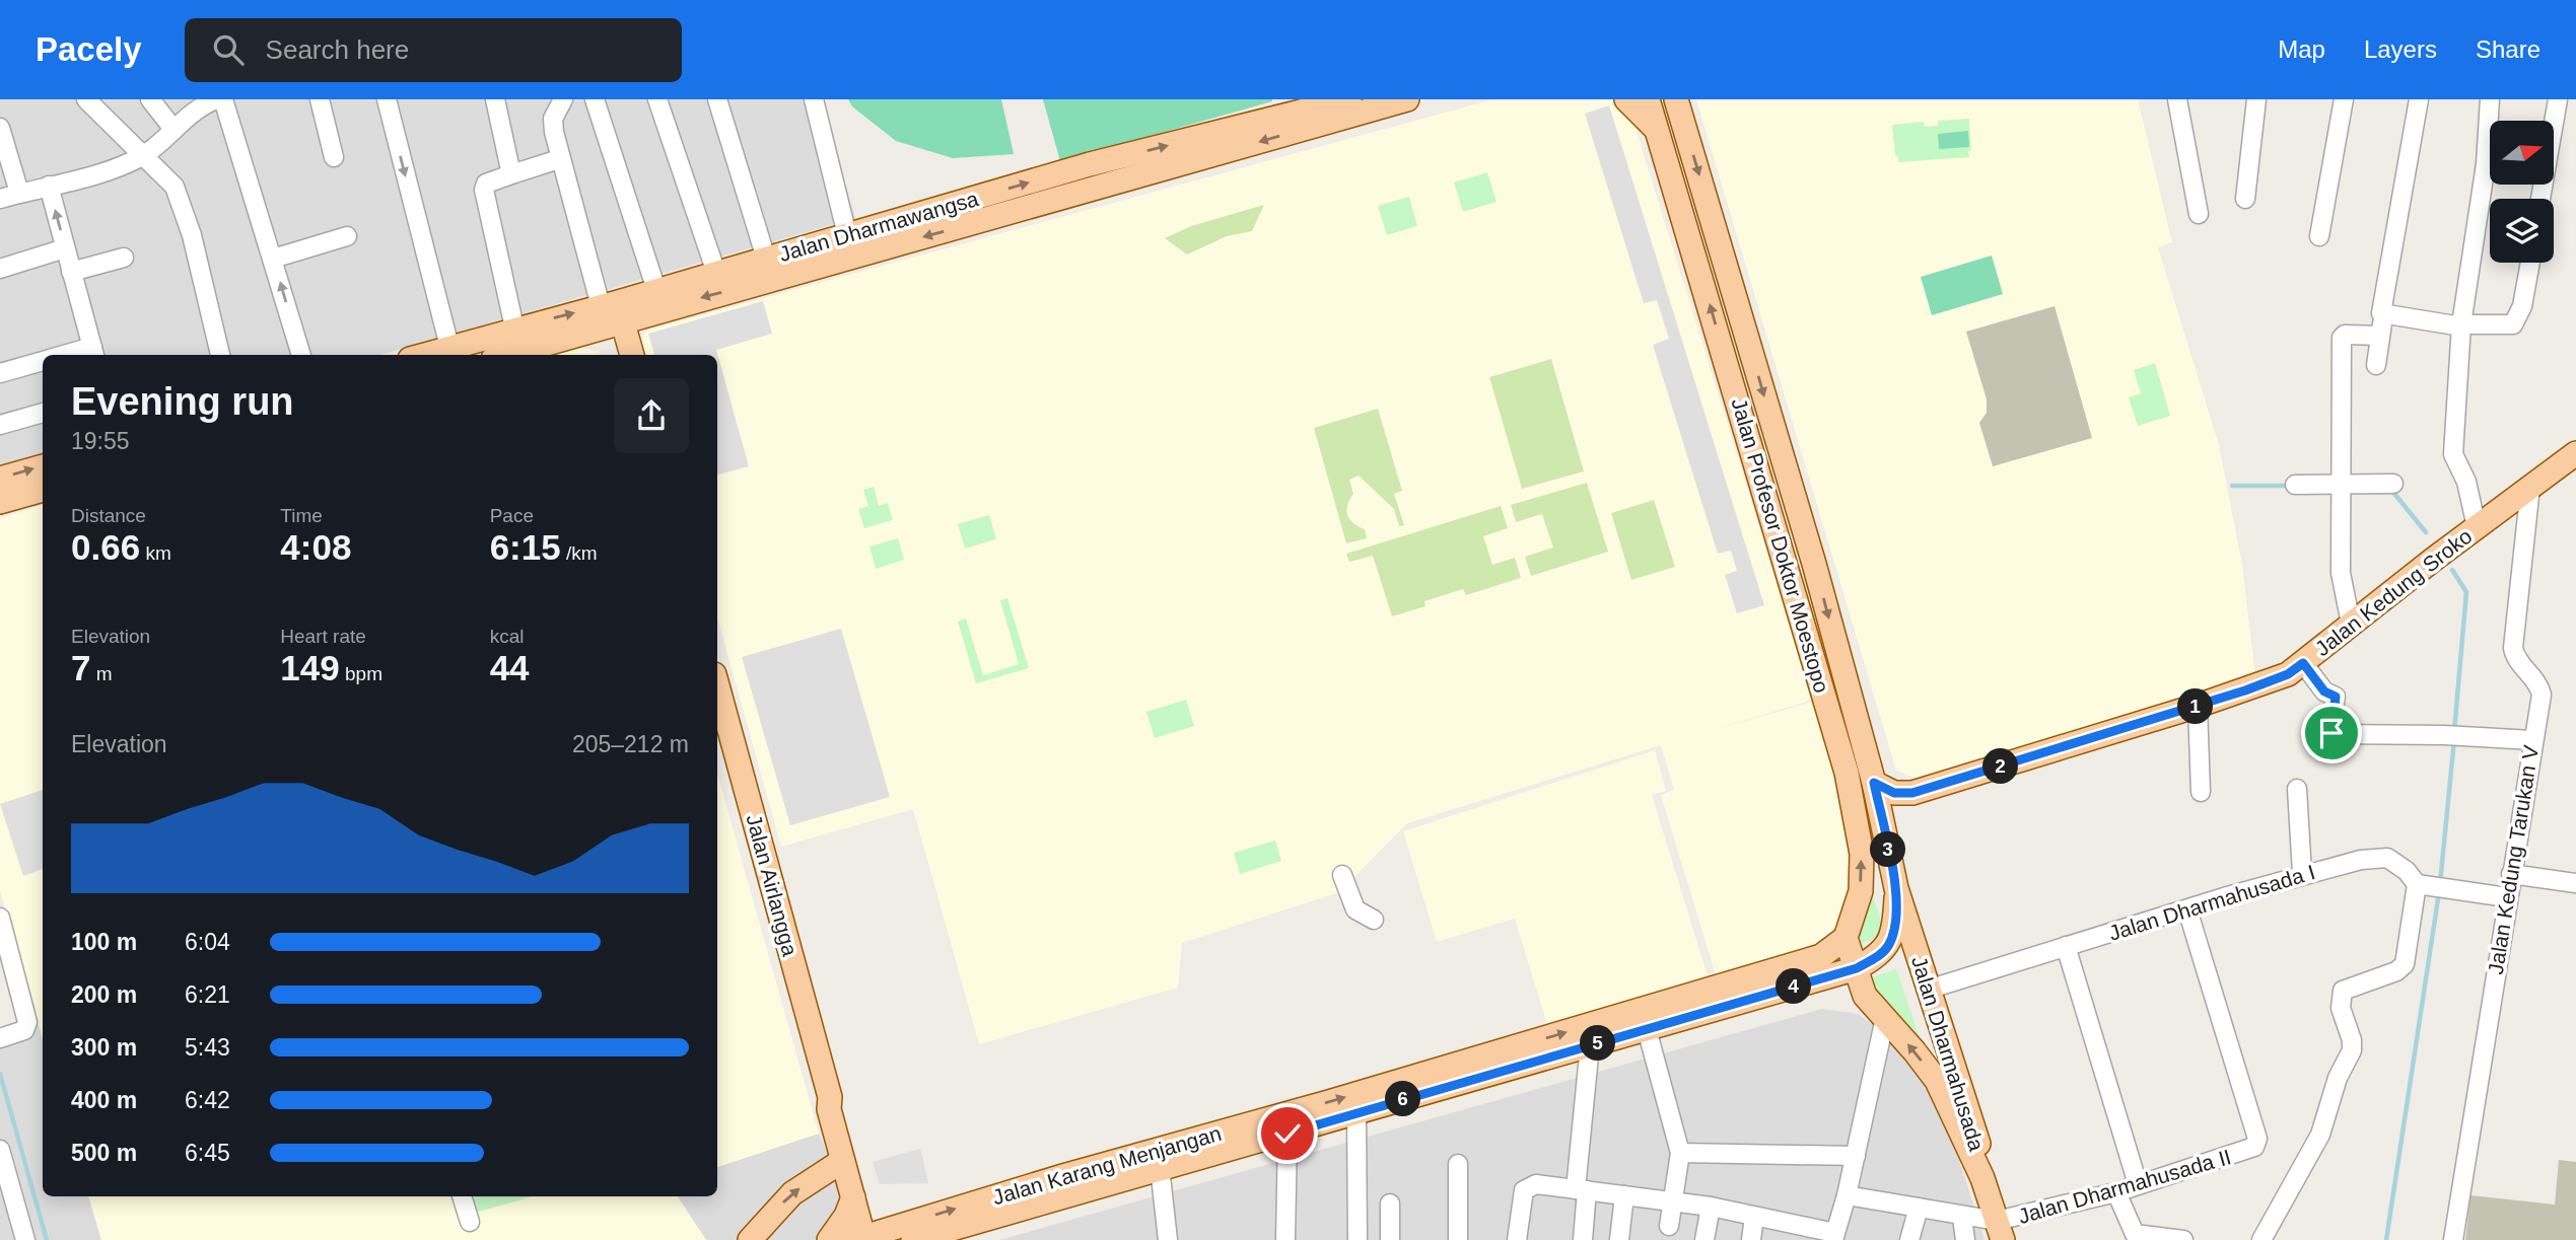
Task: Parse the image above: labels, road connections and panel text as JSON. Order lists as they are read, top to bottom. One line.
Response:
{"streets":{"main road":["Jalan Dharmawangsa","Jalan Profesor Doktor Moestopo","Jalan Kedung Sroko","Jalan Airlangga","Jalan Dharmahusada","Jalan Karang Menjangan"],"street":["Jalan Kedung Tarukan V","Jalan Dharmahusada I","Jalan Dharmahusada II"]},"crossings":[["Jalan Profesor Doktor Moestopo","Jalan Kedung Sroko"],["Jalan Profesor Doktor Moestopo","Jalan Dharmahusada"],["Jalan Profesor Doktor Moestopo","Jalan Karang Menjangan"],["Jalan Kedung Sroko","Jalan Kedung Tarukan V"],["Jalan Airlangga","Jalan Karang Menjangan"],["Jalan Dharmahusada I","Jalan Dharmahusada"],["Jalan Dharmahusada I","Jalan Dharmahusada II"],["Jalan Dharmahusada","Jalan Karang Menjangan"],["Jalan Dharmahusada","Jalan Dharmahusada II"]],"north":"right","page":{"header":"Pacely","search":"Search here","nav":["Map","Layers","Share"],"heading":["Evening run","19:55"],"stats":[["Distance","0.66 km"],["Time","4:08"],["Pace","6:15 /km"],["Elevation","7 m"],["Heart rate","149 bpm"],["kcal","44"]],"pins":["1","2","3","4","5","6"],"chart":["Elevation","205–212 m"],"list":[{"name":"100 m","note":"6:04"},{"name":"200 m","note":"6:21"},{"name":"300 m","note":"5:43"},{"name":"400 m","note":"6:42"},{"name":"500 m","note":"6:45"}]}}
